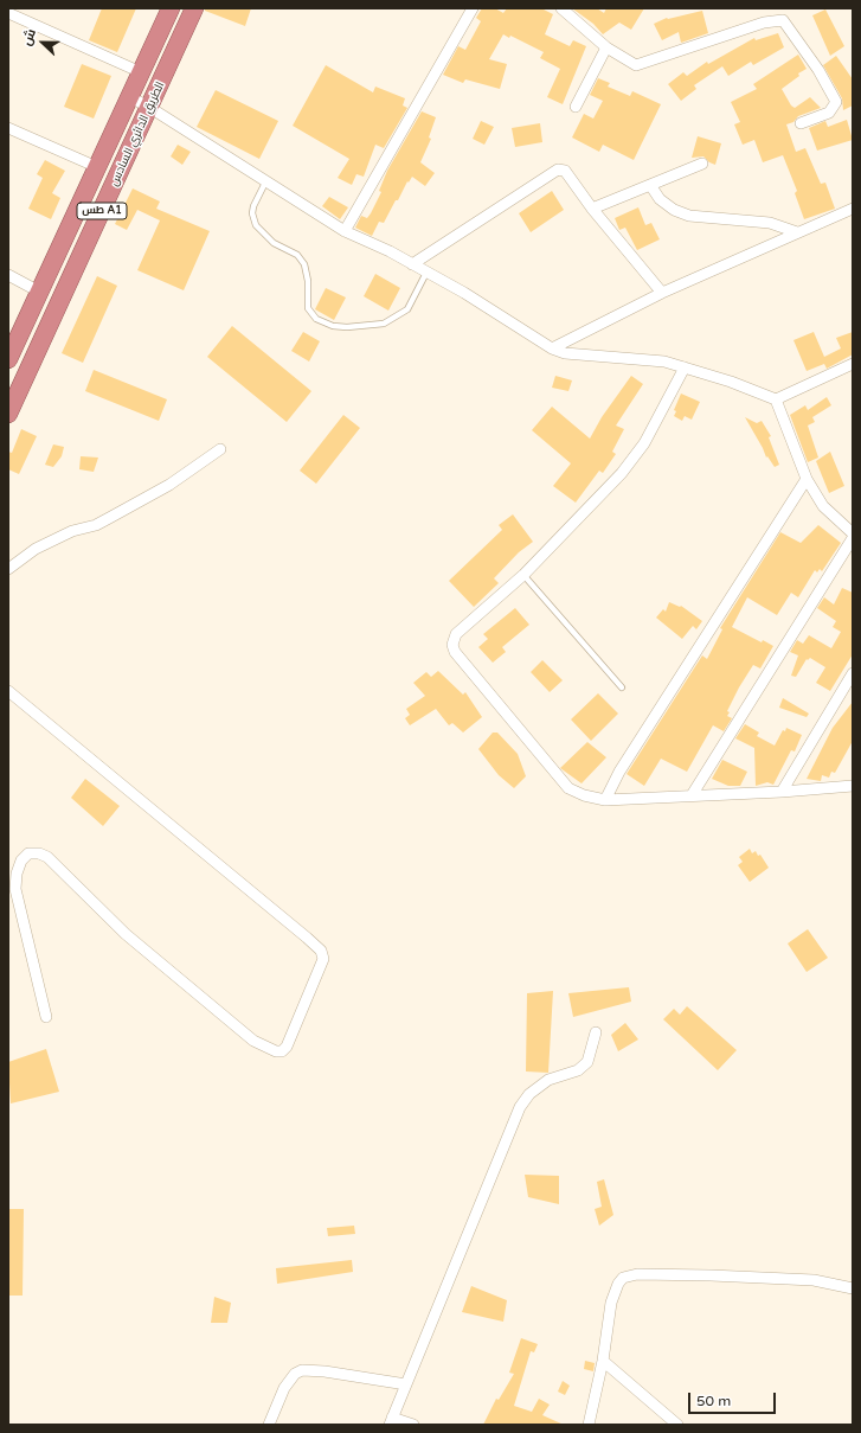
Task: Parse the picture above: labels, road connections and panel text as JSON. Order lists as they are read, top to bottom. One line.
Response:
{"streets":{"highway":["الطريق الدائري السادس","طس A1"]},"scale_bar":"50 m","north":"left"}
